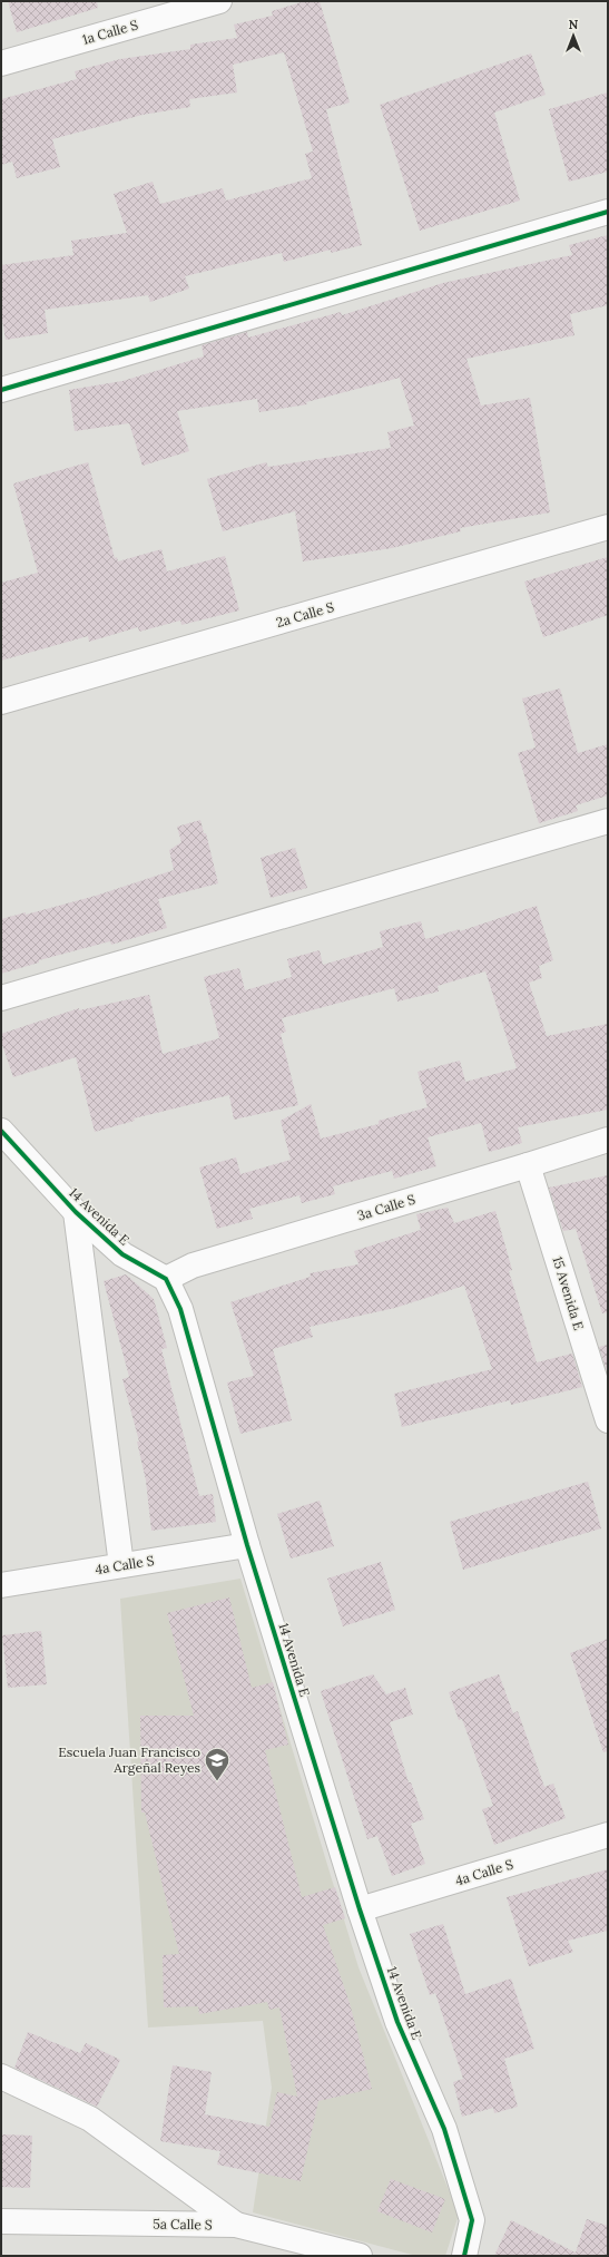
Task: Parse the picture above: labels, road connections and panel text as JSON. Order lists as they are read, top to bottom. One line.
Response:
{"streets":{"street":["1a Calle S","2a Calle S","3a Calle S","14 Avenida E","15 Avenida E","4a Calle S","5a Calle S"]},"crossings":[["3a Calle S","14 Avenida E"],["3a Calle S","15 Avenida E"],["14 Avenida E","4a Calle S"]],"places":{"school or university":["Escuela Juan Francisco Argeñal Reyes"]},"north":"top"}
